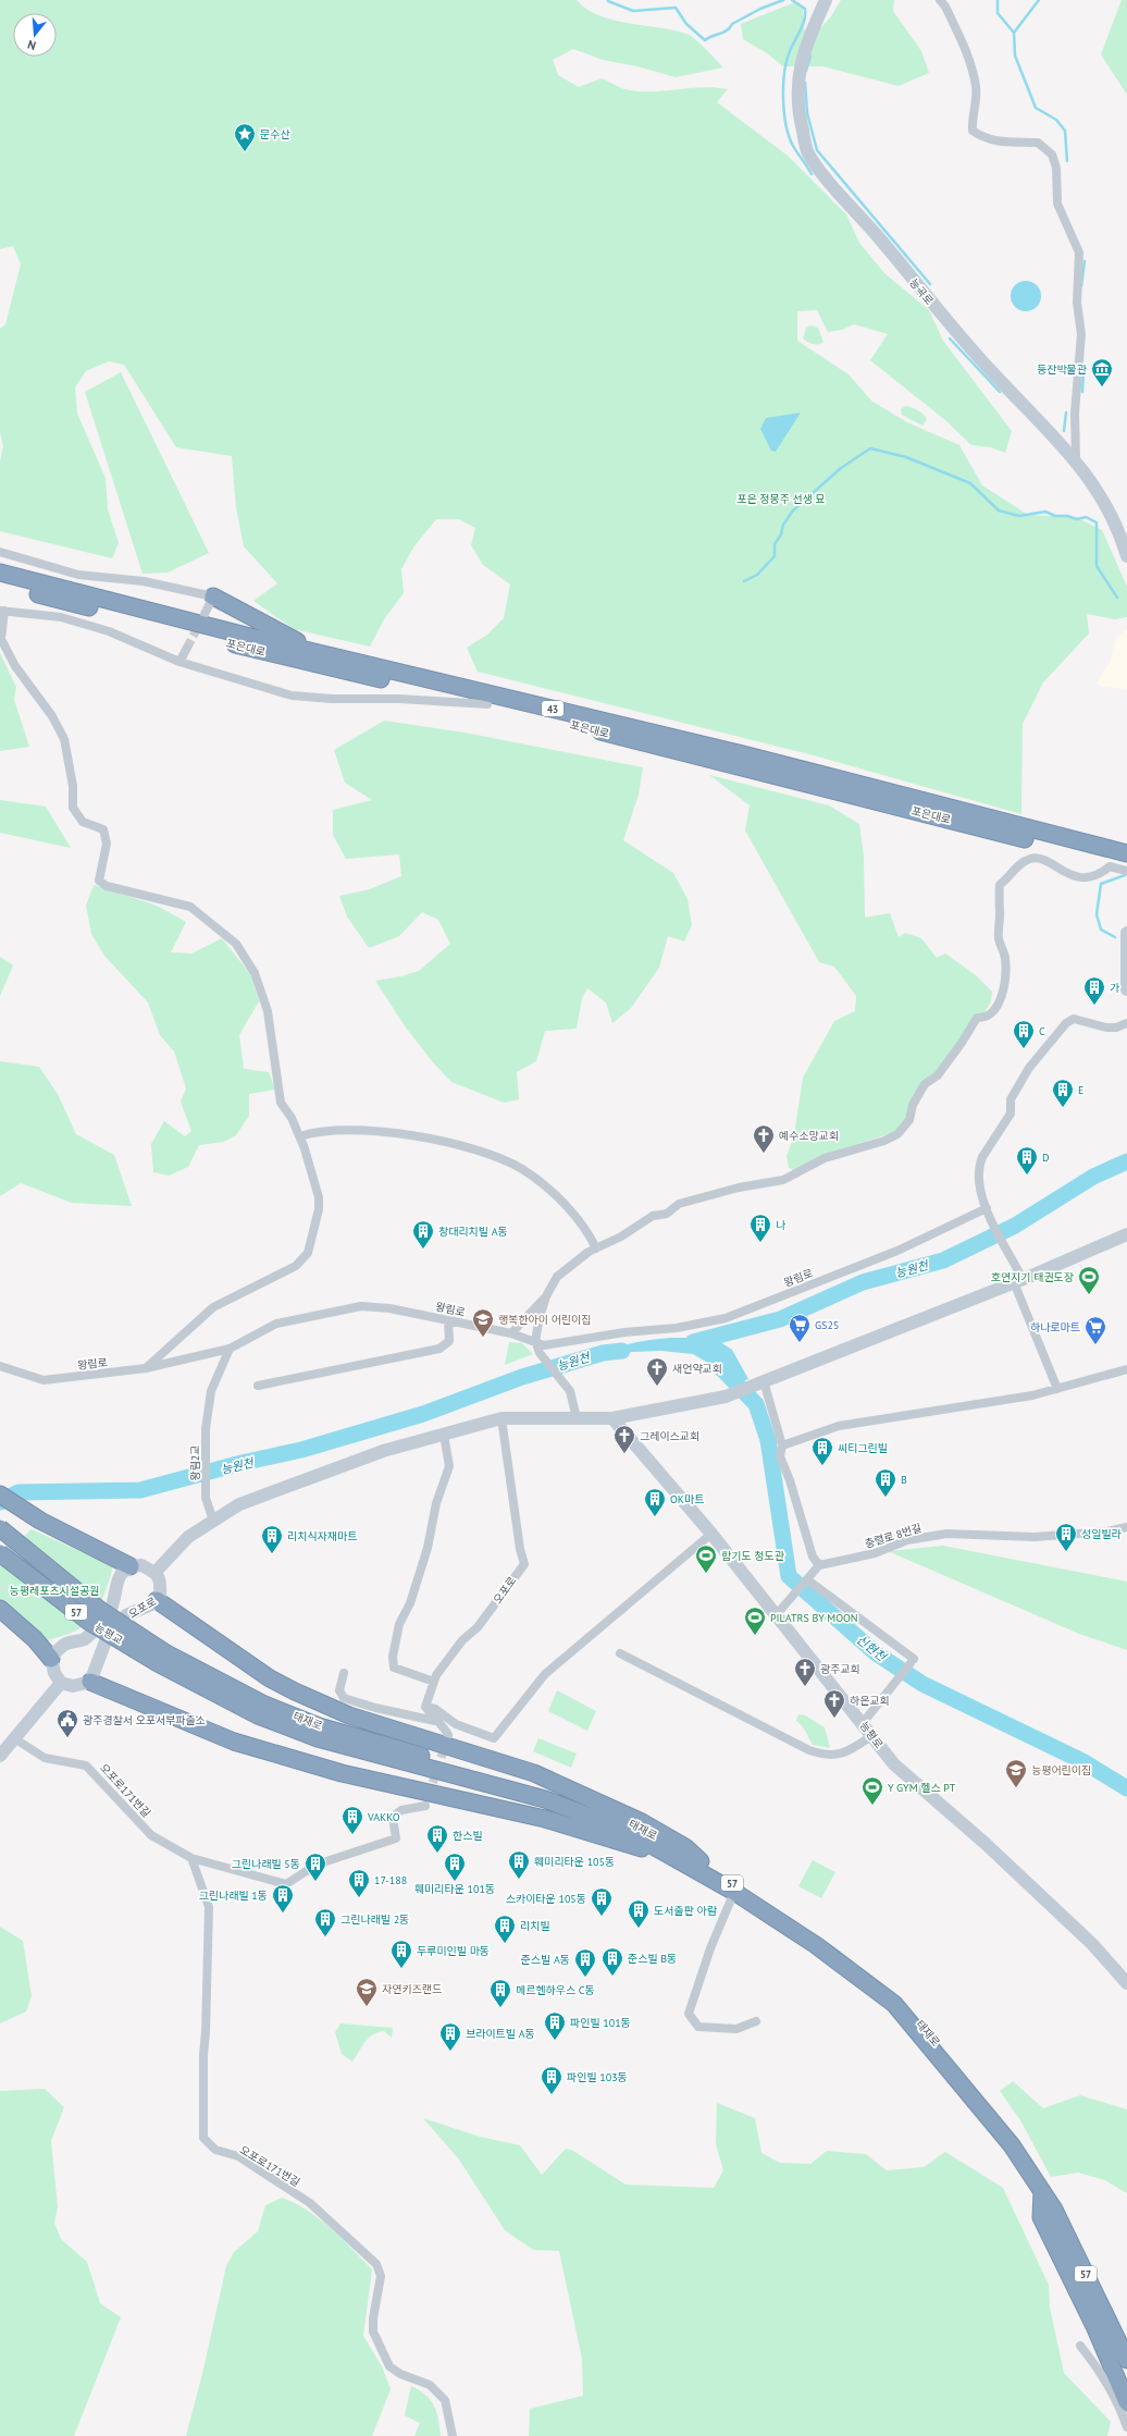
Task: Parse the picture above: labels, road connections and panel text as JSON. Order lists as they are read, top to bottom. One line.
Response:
{"streets":{"highway":["포은대로","43","57","능평교","태재로"],"main road":["능곡로","오포로","능평로"],"street":["왕림로","왕림2교","충렬로 8번길","오포로171번길"]},"crossings":[["포은대로","43"],["왕림로","왕림2교"],["능평교","태재로"]],"water":["능원천","신현천"],"parks":["포은 정몽주 선생 묘","능평레포츠시설공원"],"places":{"place":["문수산"],"museum":["등잔박물관"],"building":["가","C","E","D","나","창대리치빌 A동","씨티그린빌","B","OK마트","성일빌라","리치식자재마트","VAKKO","한스빌","훼미리타운 105동","그린나래빌 5동","훼미리타운 101동","17-188","그린나래빌 1동","스카이타운 105동","도서출판 아람","그린나래빌 2동","리치빌","두루미인빌 마동","준스빌 B동","준스빌 A동","메르헨하우스 C동","파인빌 101동","브라이트빌 A동","파인빌 103동"],"church":["예수소망교회","새언약교회","그레이스교회","광주교회","하은교회"],"sports":["호연지기 태권도장","합기도 청도관","PILATRS BY MOON","Y GYM 헬스 PT"],"school or university":["행복한아이 어린이집","능평어린이집","자연키즈랜드"],"supermarket":["GS25","하나로마트"],"public building":["광주경찰서 오포서부파출소"]},"north":"bottom"}
